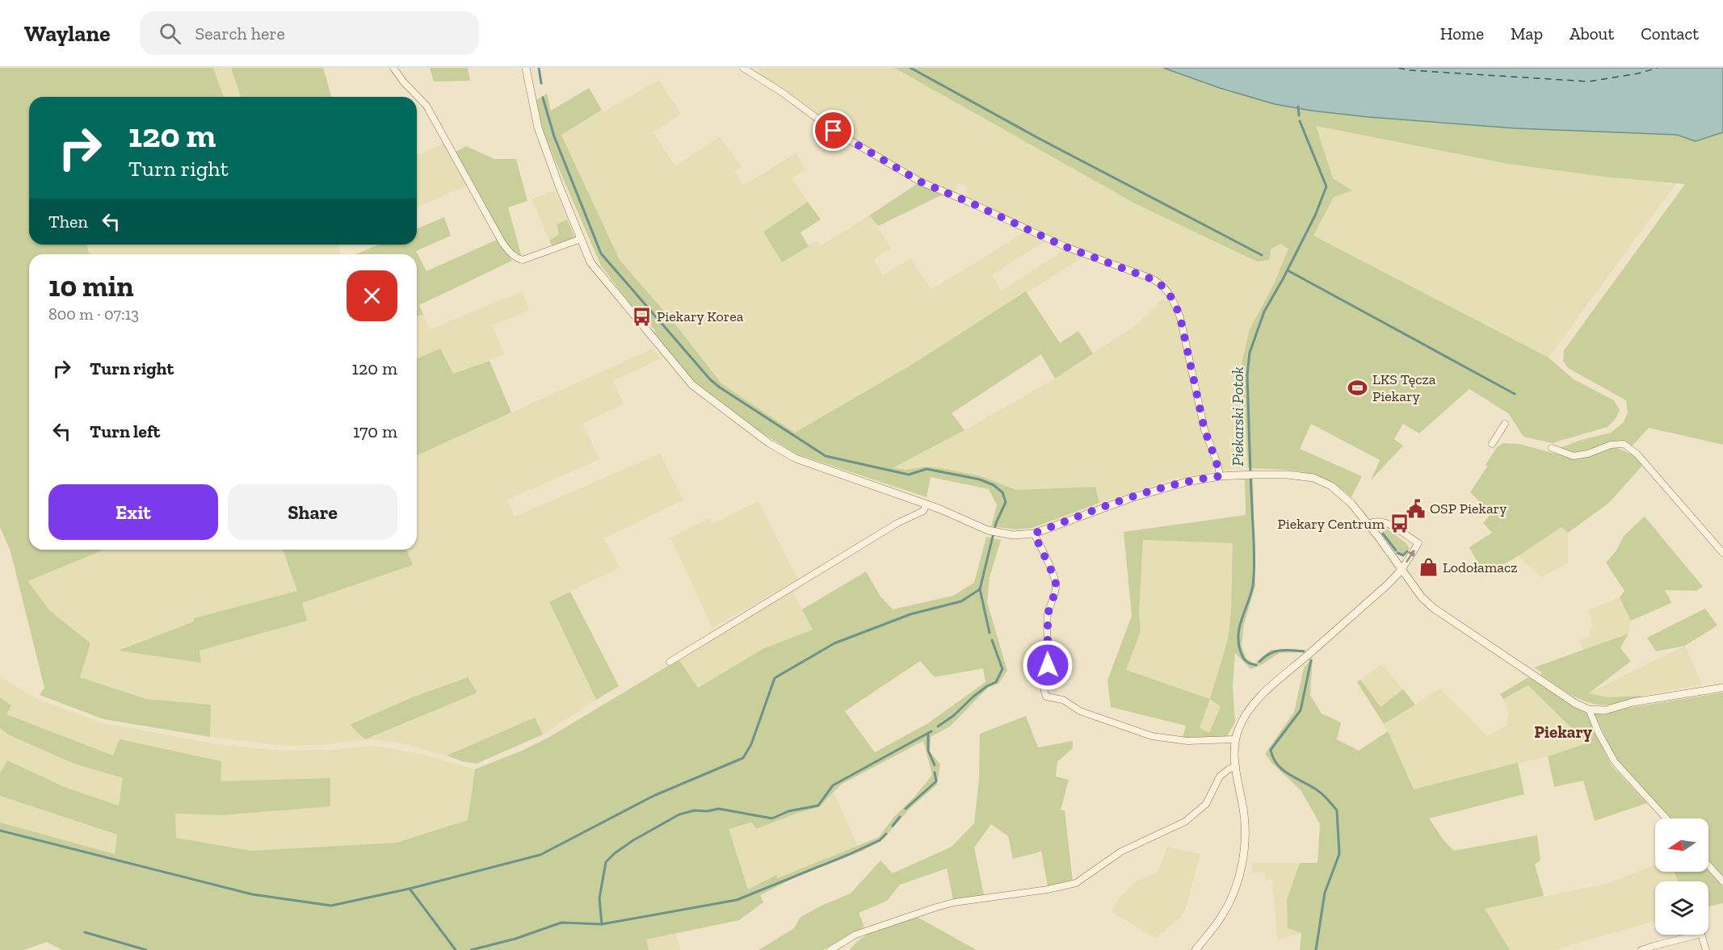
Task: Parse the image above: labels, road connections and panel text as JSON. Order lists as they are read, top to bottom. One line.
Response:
{"districts":["Piekary"],"water":["Piekarski Potok"],"places":{"bus stop":["Piekary Korea","Piekary Centrum"],"sports":["LKS Tęcza Piekary"],"public building":["OSP Piekary"],"shop":["Lodołamacz"]},"north":"left","page":{"header":"Waylane","search":"Search here","nav":["Home","Map","About","Contact"],"turn":["120 m","Turn right"],"then":"Then","heading":["10 min","800 m · 07:13"],"list":[{"name":"Turn right","value":"120 m"},{"name":"Turn left","value":"170 m"}],"buttons":["Exit","Share"]}}
